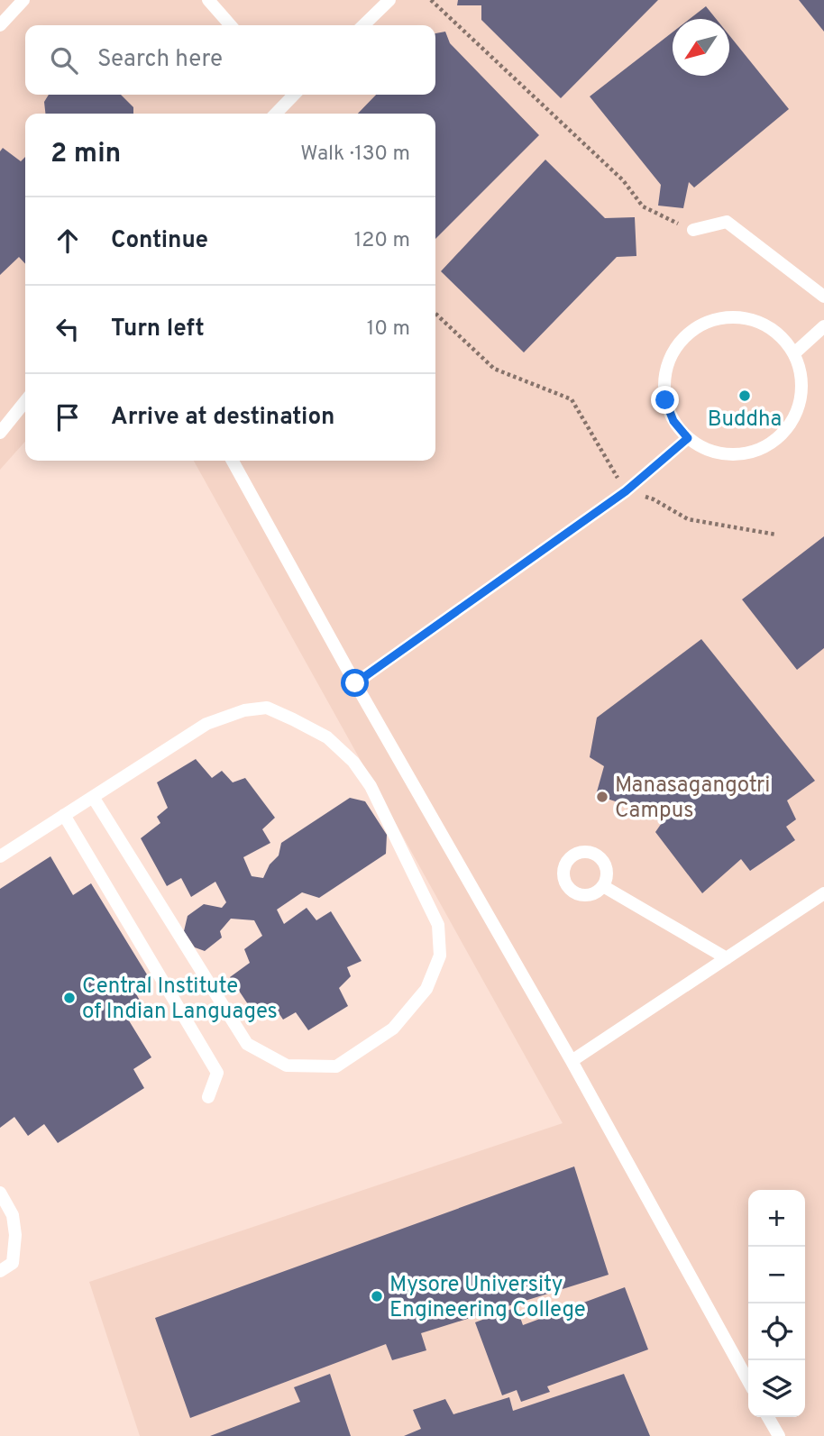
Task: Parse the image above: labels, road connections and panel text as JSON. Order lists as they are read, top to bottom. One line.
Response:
{"places":["Buddha","Manasagangotri Campus","Central Institute of Indian Languages","Mysore University Engineering College"],"north":"bottom left","page":{"search":"Search here","heading":["2 min","Walk · 130 m"],"list":[["Continue","120 m"],["Turn left","10 m"],"Arrive at destination"],"map_buttons":["+","−"]}}
